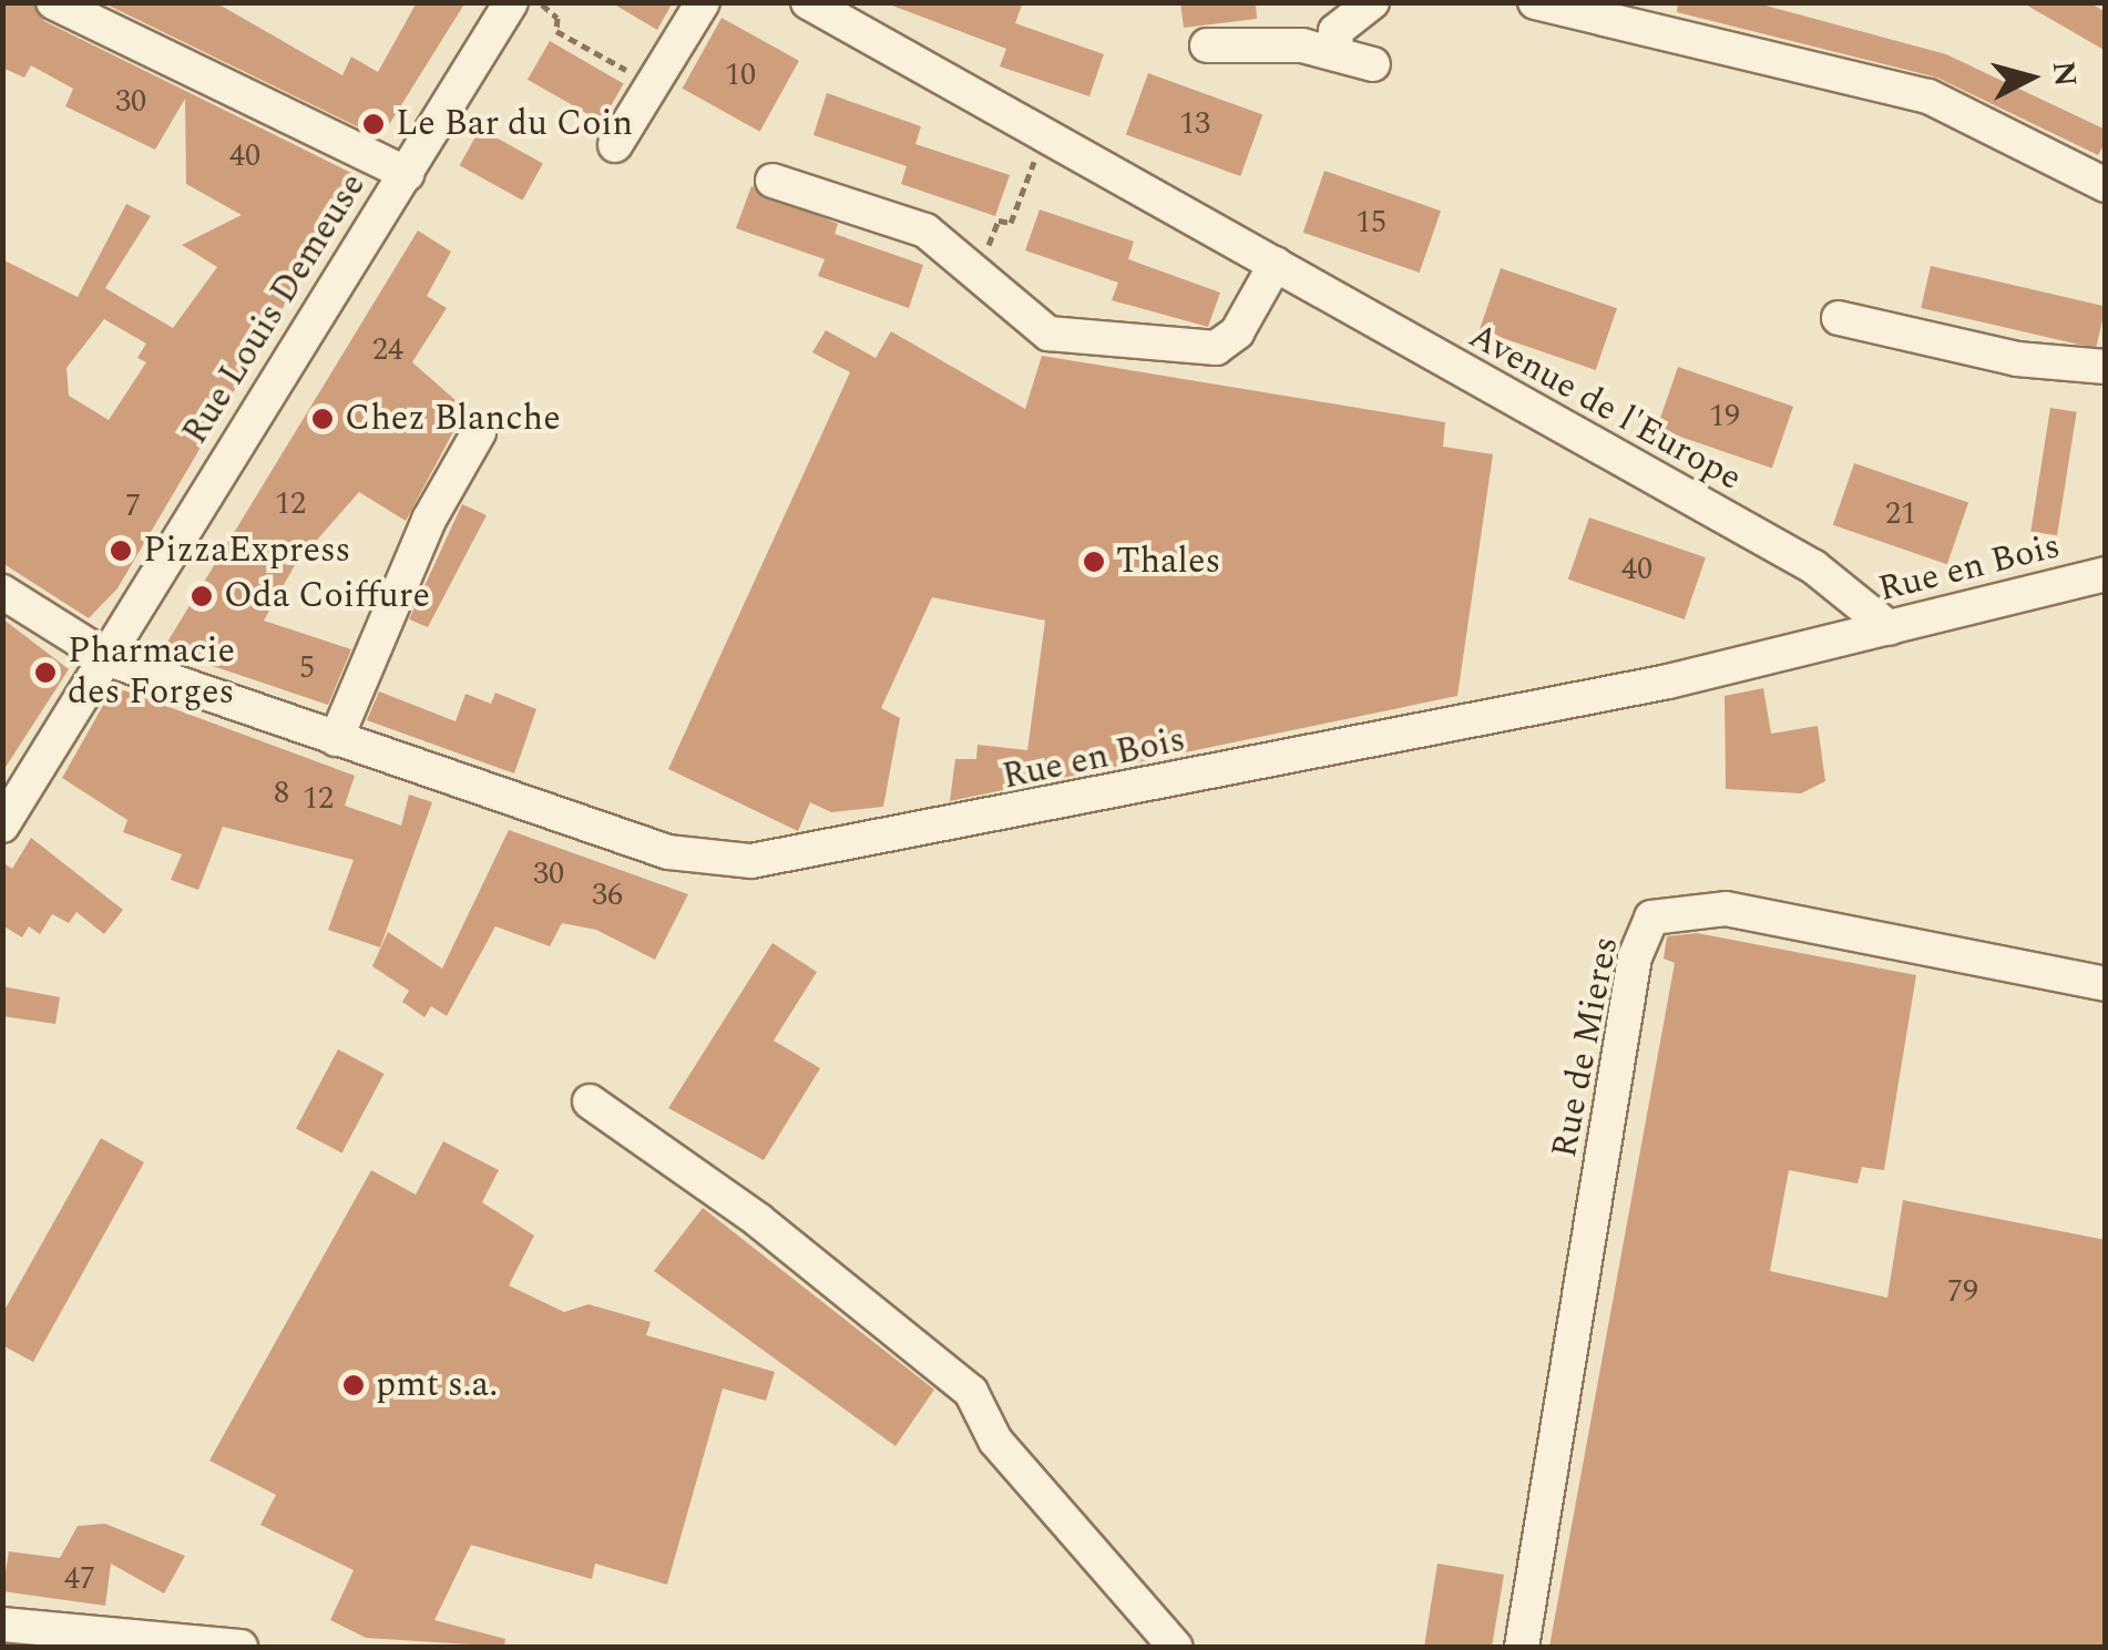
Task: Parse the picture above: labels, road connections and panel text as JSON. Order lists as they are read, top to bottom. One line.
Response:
{"streets":{"street":["Rue Louis Demeuse","Avenue de l'Europe","Rue en Bois","Rue de Mieres"]},"crossings":[["Rue Louis Demeuse","Rue en Bois"],["Avenue de l'Europe","Rue en Bois"]],"places":["Le Bar du Coin","Chez Blanche","PizzaExpress","Thales","Oda Coiffure","Pharmacie des Forges","pmt s.a."],"house_numbers":["10","30","13","40","15","24","19","12","7","21","40","5","8","12","30","36","79","47"],"north":"right"}
